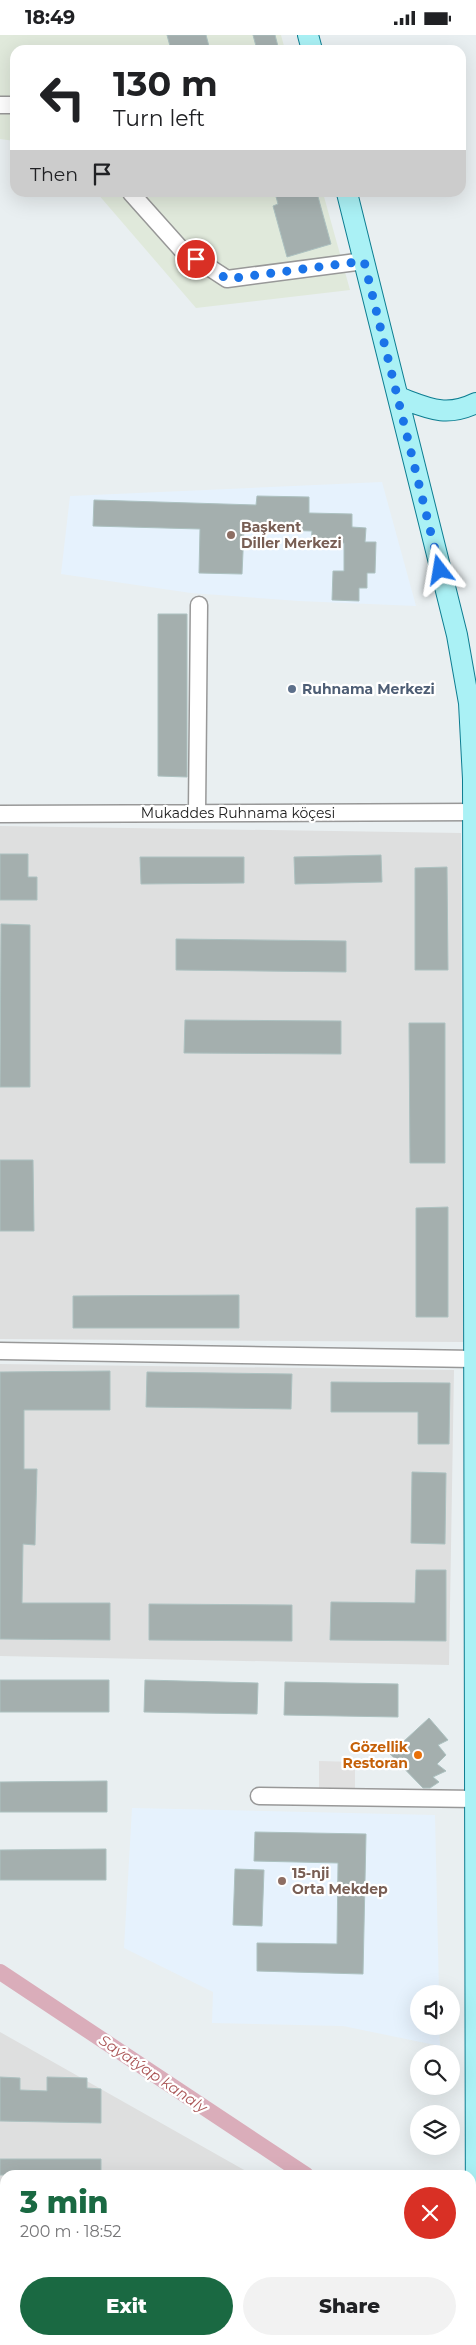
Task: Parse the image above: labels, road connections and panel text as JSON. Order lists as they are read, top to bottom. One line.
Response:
{"streets":{"street":["Mukaddes Ruhnama köçesi"]},"water":["Saýatýap kanaly"],"places":["Başkent Diller Merkezi","Ruhnama Merkezi","Gözellik Restoran","15-nji Orta Mekdep"],"page":{"status":"18:49","turn":["130 m","Turn left"],"then":"Then","heading":["3 min","200 m · 18:52"],"buttons":["Exit","Share"]}}
